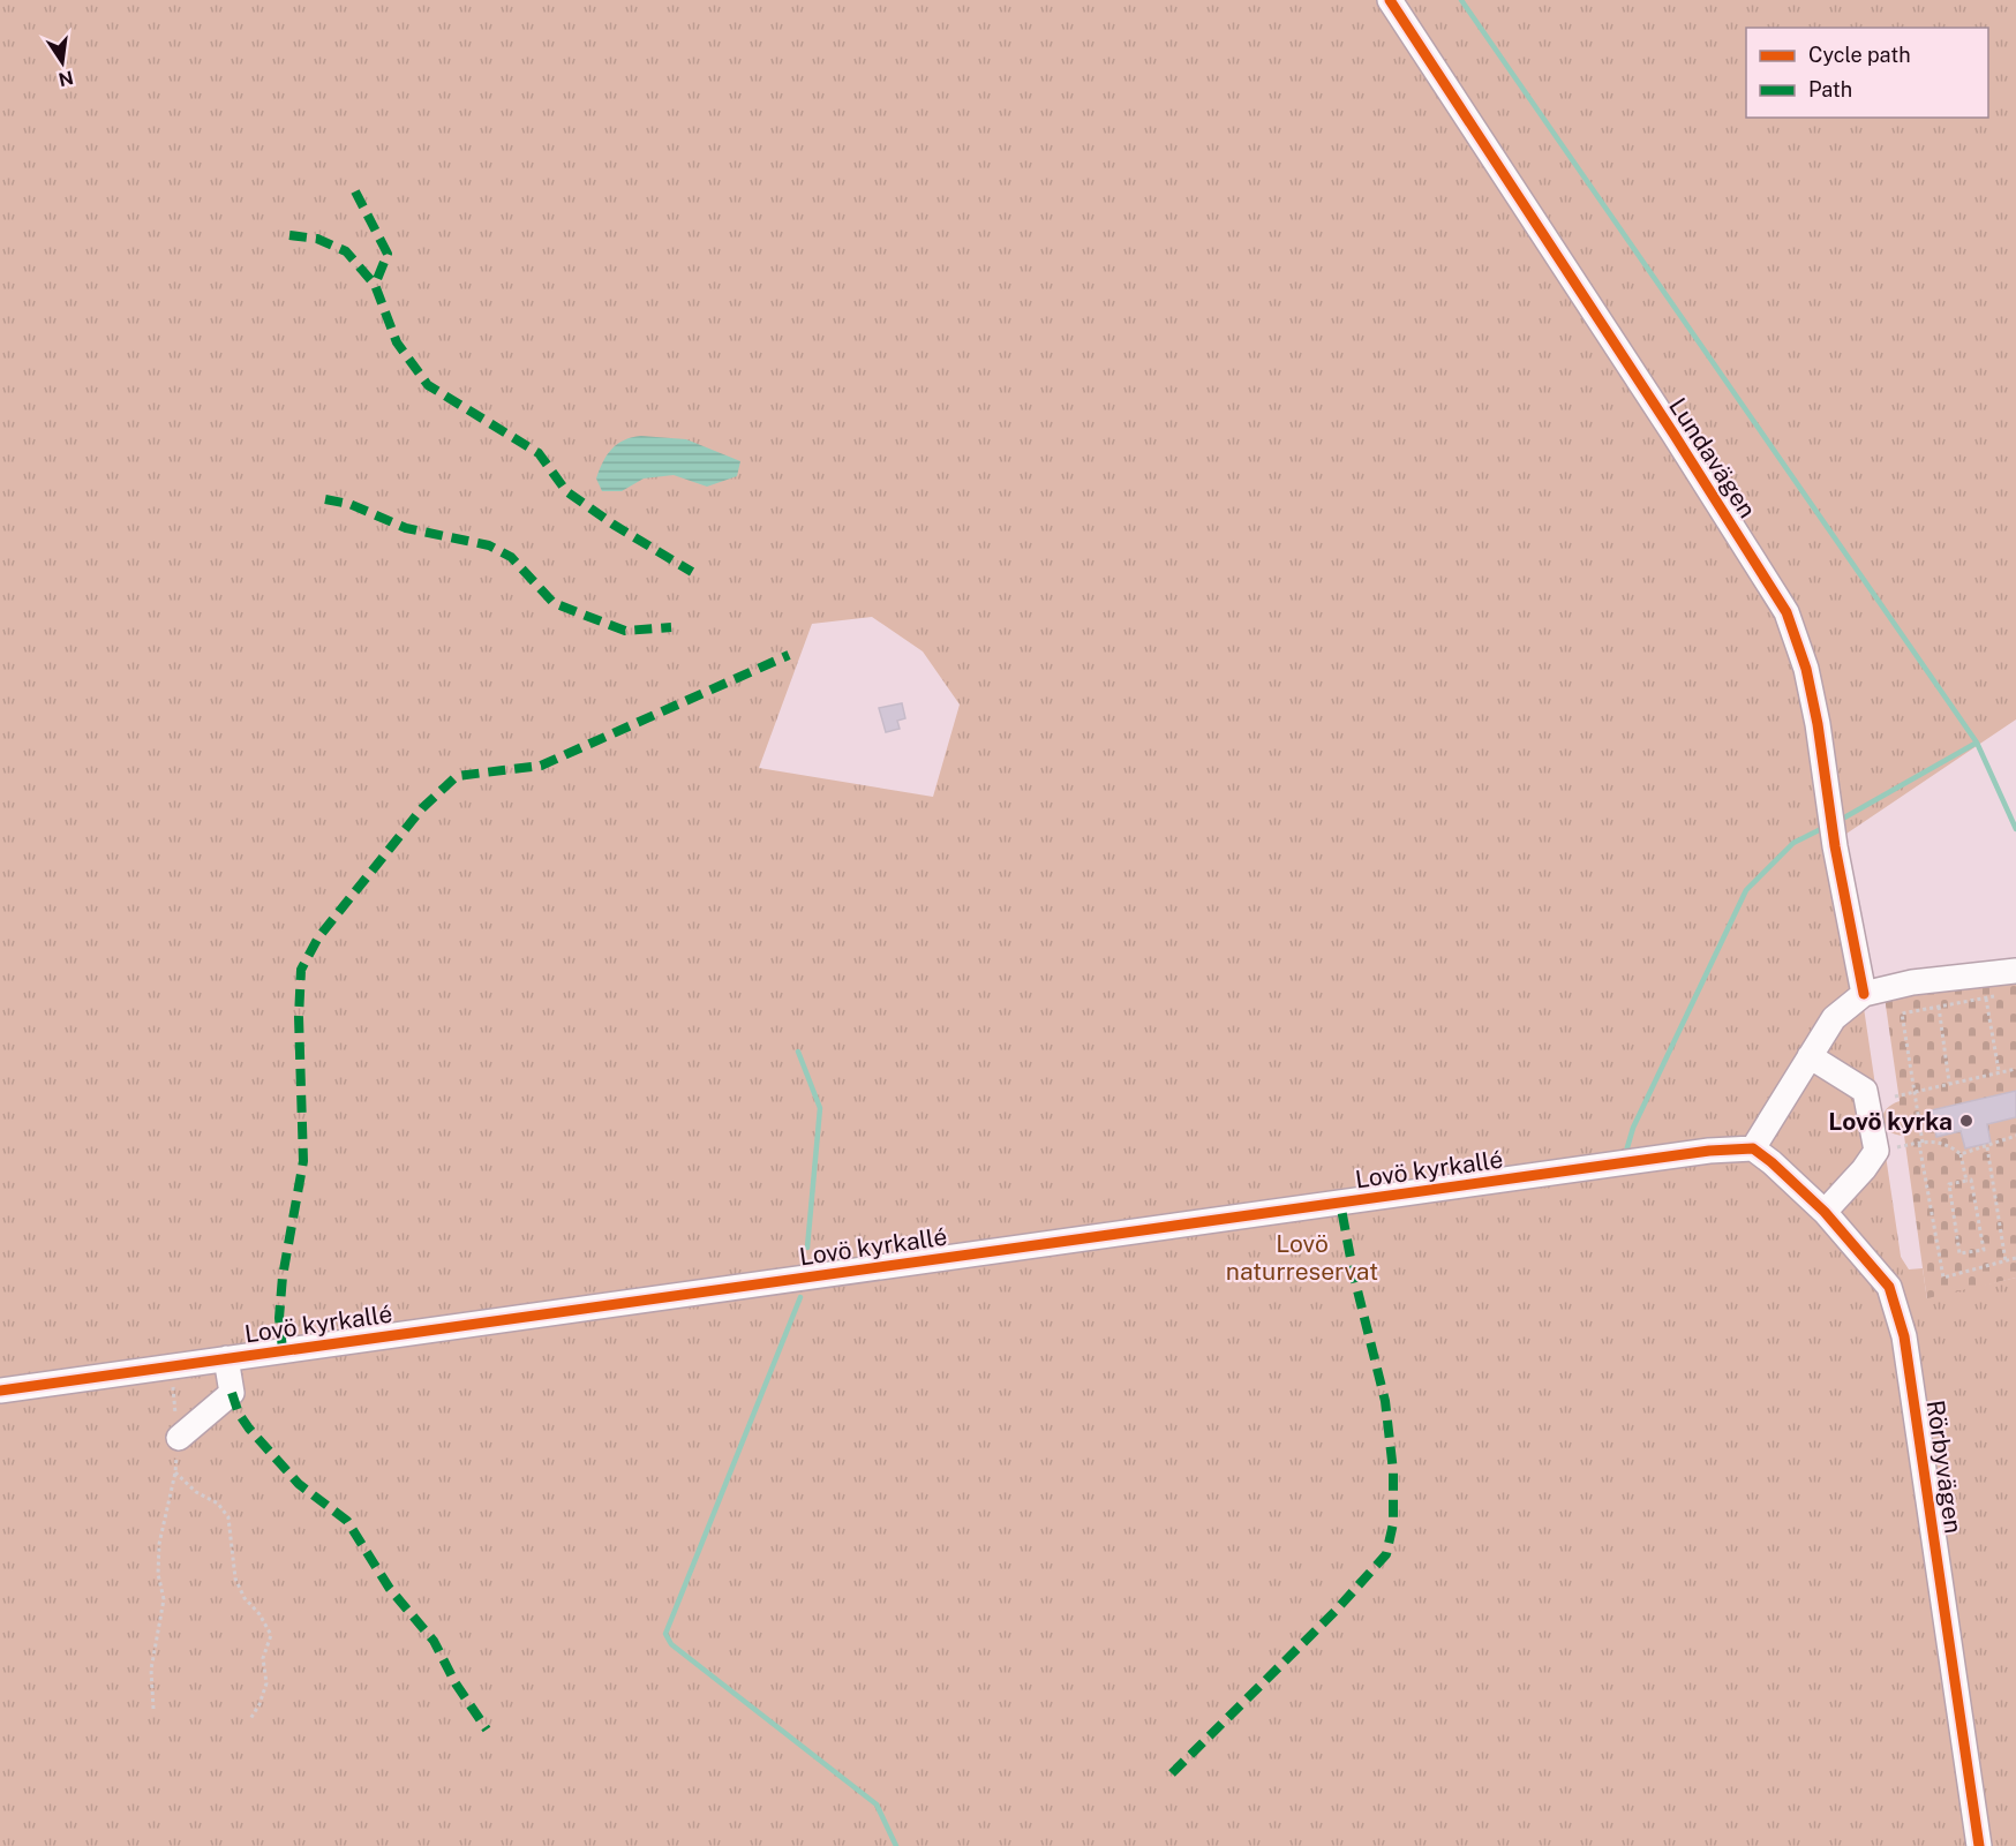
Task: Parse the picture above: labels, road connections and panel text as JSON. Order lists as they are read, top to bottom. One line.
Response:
{"streets":{"street":["Lundavägen","Lovö kyrkallé","Rörbyvägen"]},"crossings":[["Lovö kyrkallé","Rörbyvägen"]],"parks":["Lovö naturreservat"],"places":["Lovö kyrka"],"legend":["Cycle path","Path"],"north":"bottom"}
